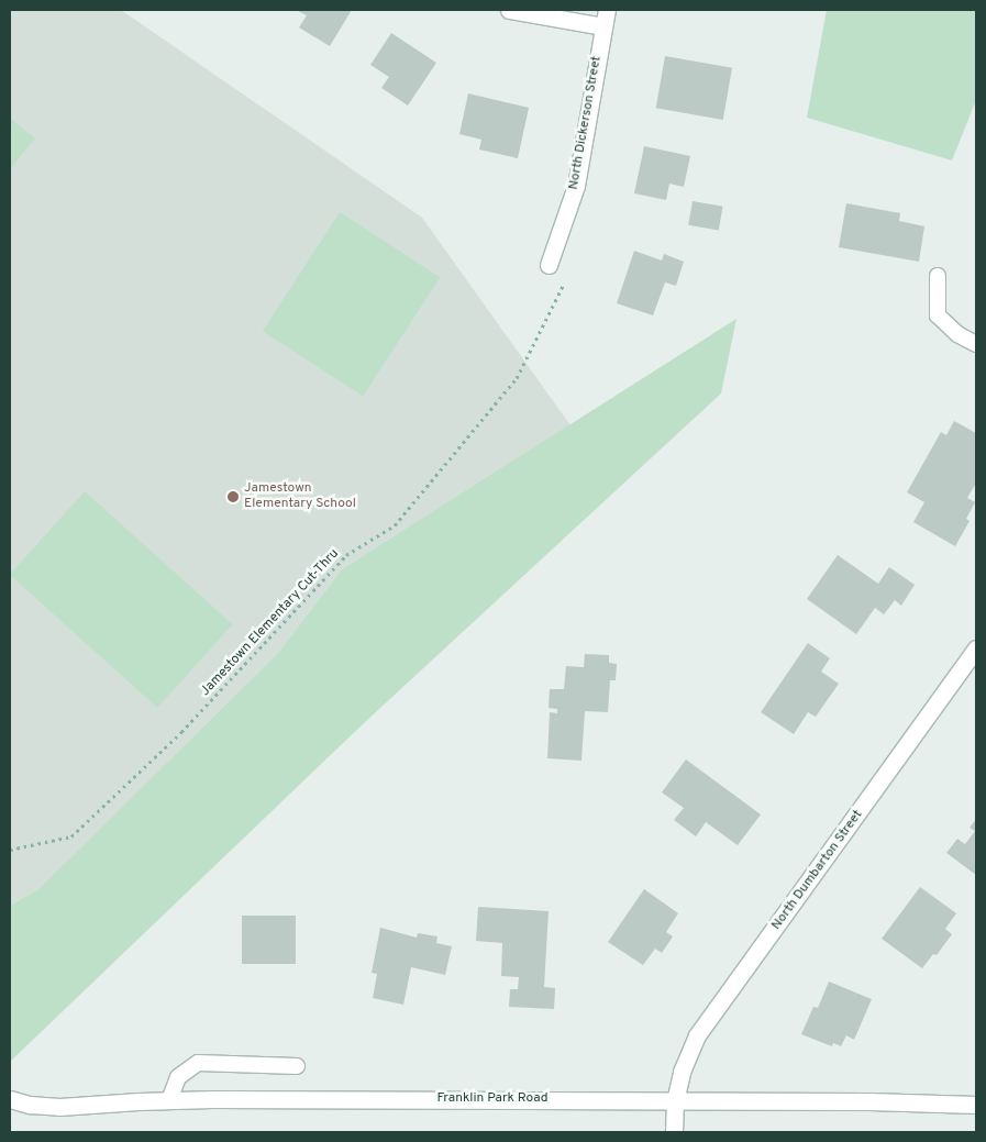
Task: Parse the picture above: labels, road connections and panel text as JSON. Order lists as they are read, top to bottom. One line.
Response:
{"streets":{"street":["North Dickerson Street","North Dumbarton Street","Franklin Park Road"],"path":["Jamestown Elementary Cut-Thru"]},"crossings":[["North Dumbarton Street","Franklin Park Road"]],"places":["Jamestown Elementary School"]}
